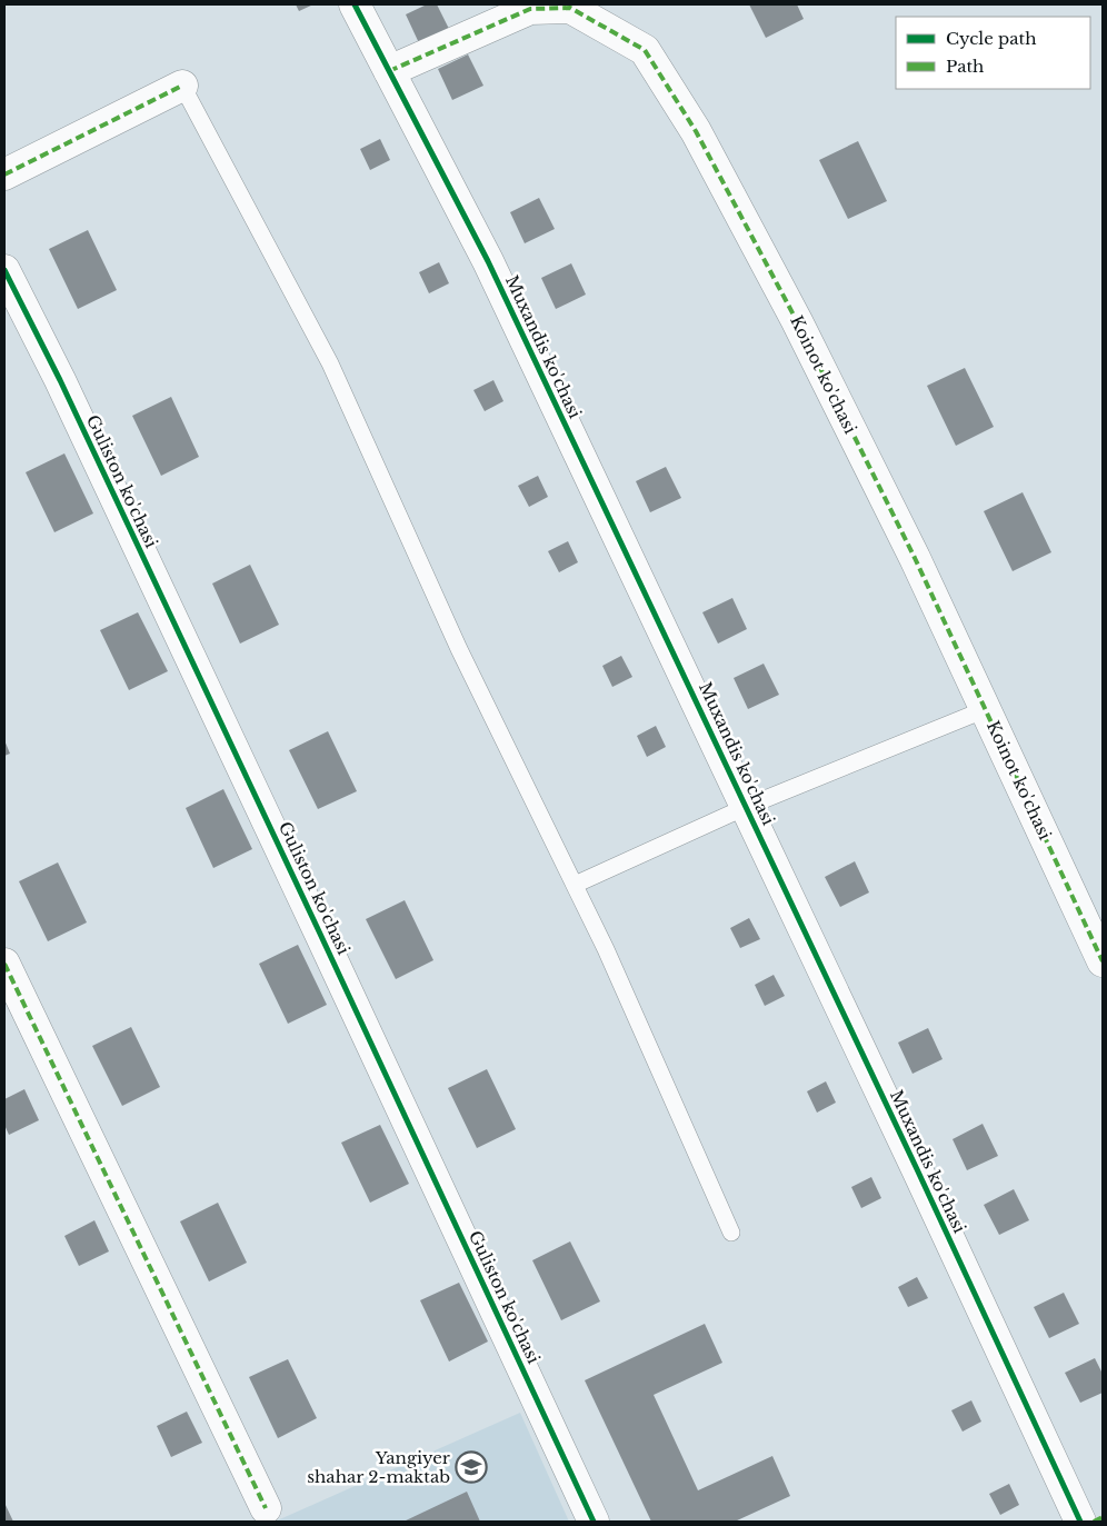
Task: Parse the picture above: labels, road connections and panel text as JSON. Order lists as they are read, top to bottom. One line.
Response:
{"streets":{"street":["Muxandis ko'chasi","Koinot ko'chasi","Guliston ko'chasi"]},"crossings":[["Muxandis ko'chasi","Koinot ko'chasi"]],"places":{"school or university":["Yangiyer shahar 2-maktab"]},"legend":["Cycle path","Path"]}
